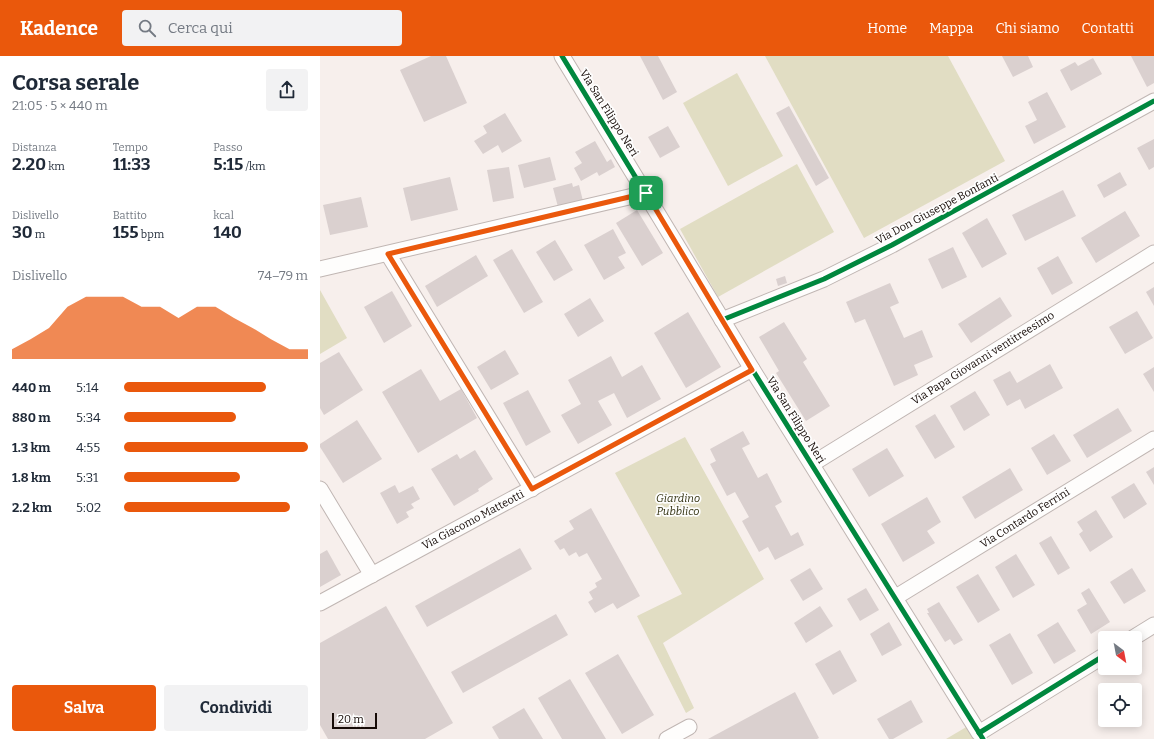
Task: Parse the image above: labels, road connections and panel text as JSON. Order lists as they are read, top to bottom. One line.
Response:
{"streets":{"street":["Via San Filippo Neri","Via Don Giuseppe Bonfanti","Via Papa Giovanni ventitreesimo","Via Contardo Ferrini","Via Giacomo Matteotti"]},"crossings":[["Via San Filippo Neri","Via Don Giuseppe Bonfanti"],["Via San Filippo Neri","Via Papa Giovanni ventitreesimo"],["Via San Filippo Neri","Via Contardo Ferrini"],["Via San Filippo Neri","Via Giacomo Matteotti"]],"parks":["Giardino Pubblico"],"scale_bar":"20 m","north":"bottom right","page":{"header":"Kadence","search":"Cerca qui","nav":["Home","Mappa","Chi siamo","Contatti"],"heading":["Corsa serale","21:05 · 5 × 440 m"],"stats":[["Distanza","2.20 km"],["Tempo","11:33"],["Passo","5:15 /km"],["Dislivello","30 m"],["Battito","155 bpm"],["kcal","140"]],"chart":["Dislivello","74–79 m"],"list":[{"name":"440 m","note":"5:14"},{"name":"880 m","note":"5:34"},{"name":"1.3 km","note":"4:55"},{"name":"1.8 km","note":"5:31"},{"name":"2.2 km","note":"5:02"}],"buttons":["Salva","Condividi"],"scale":"20 m"}}
